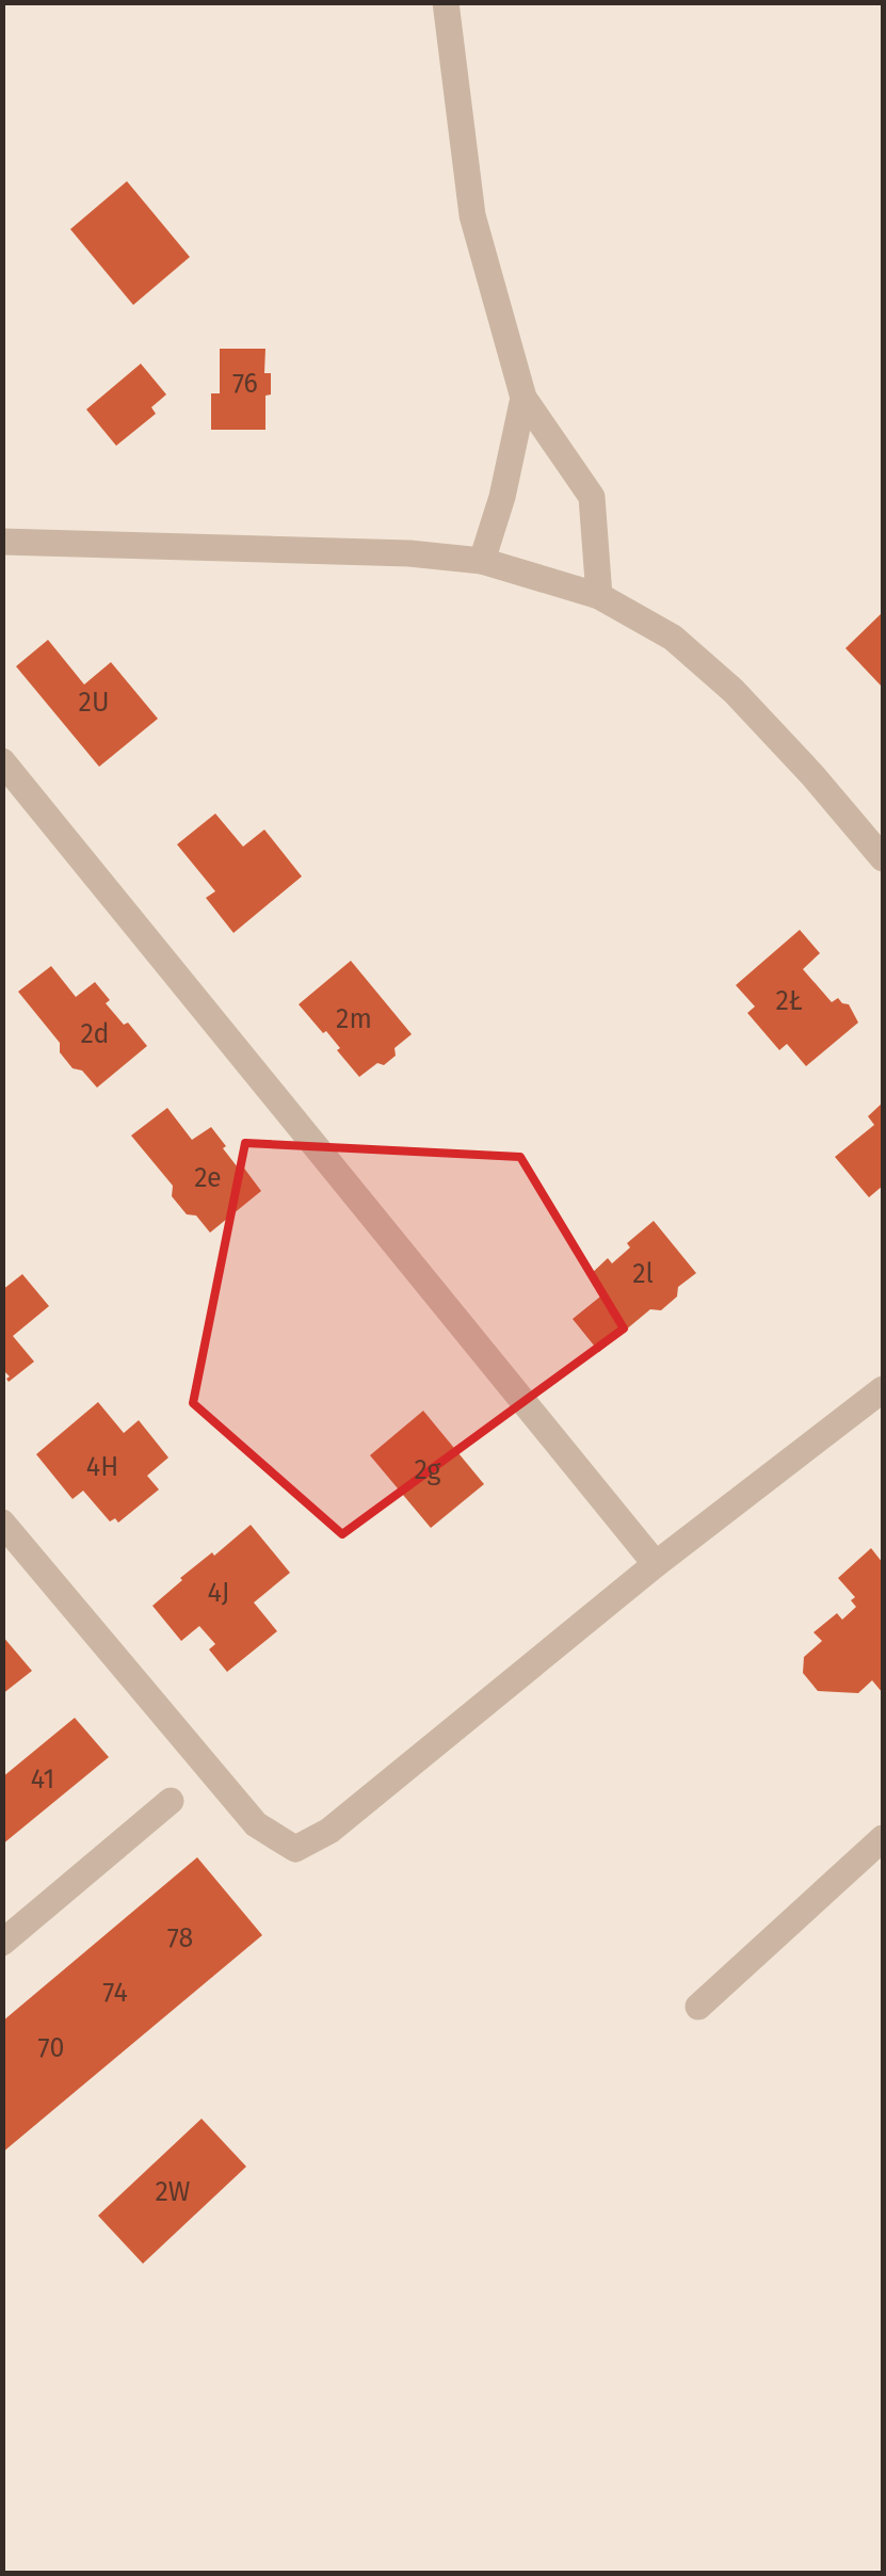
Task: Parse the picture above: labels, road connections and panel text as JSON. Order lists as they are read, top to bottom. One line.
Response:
{"house_numbers":["76","2U","2Ł","2m","2d","2e","2l","4H","2g","4J","41","78","74","70","2W"]}
